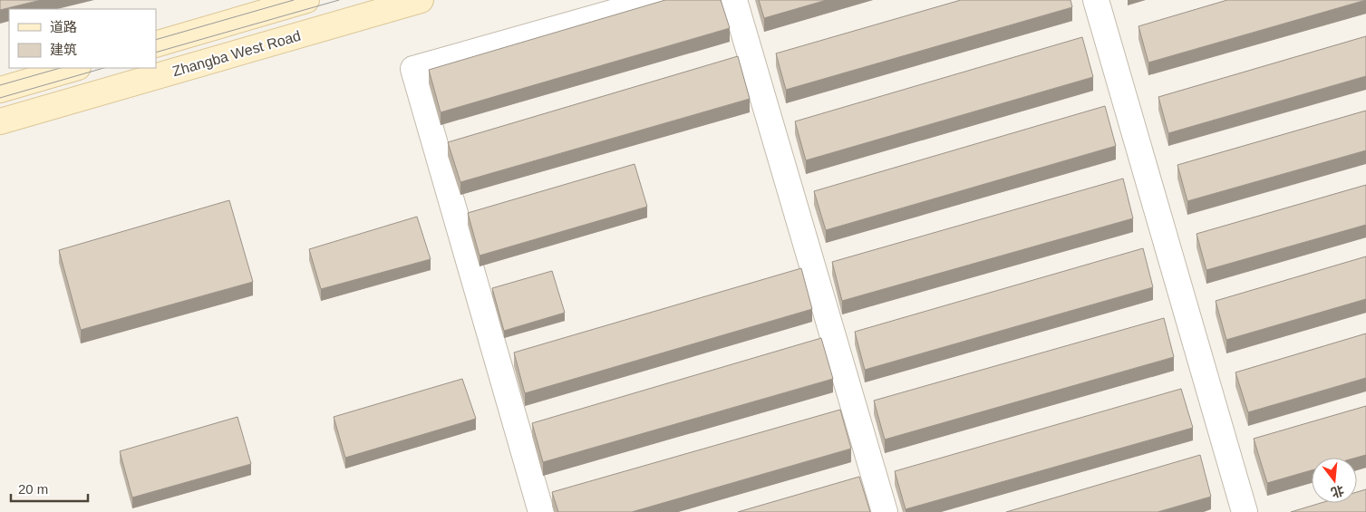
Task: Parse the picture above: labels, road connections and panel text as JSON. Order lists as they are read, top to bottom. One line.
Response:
{"streets":{"main road":["Zhangba West Road"]},"legend":["道路","建筑"],"scale_bar":"20 m","north":"bottom"}
